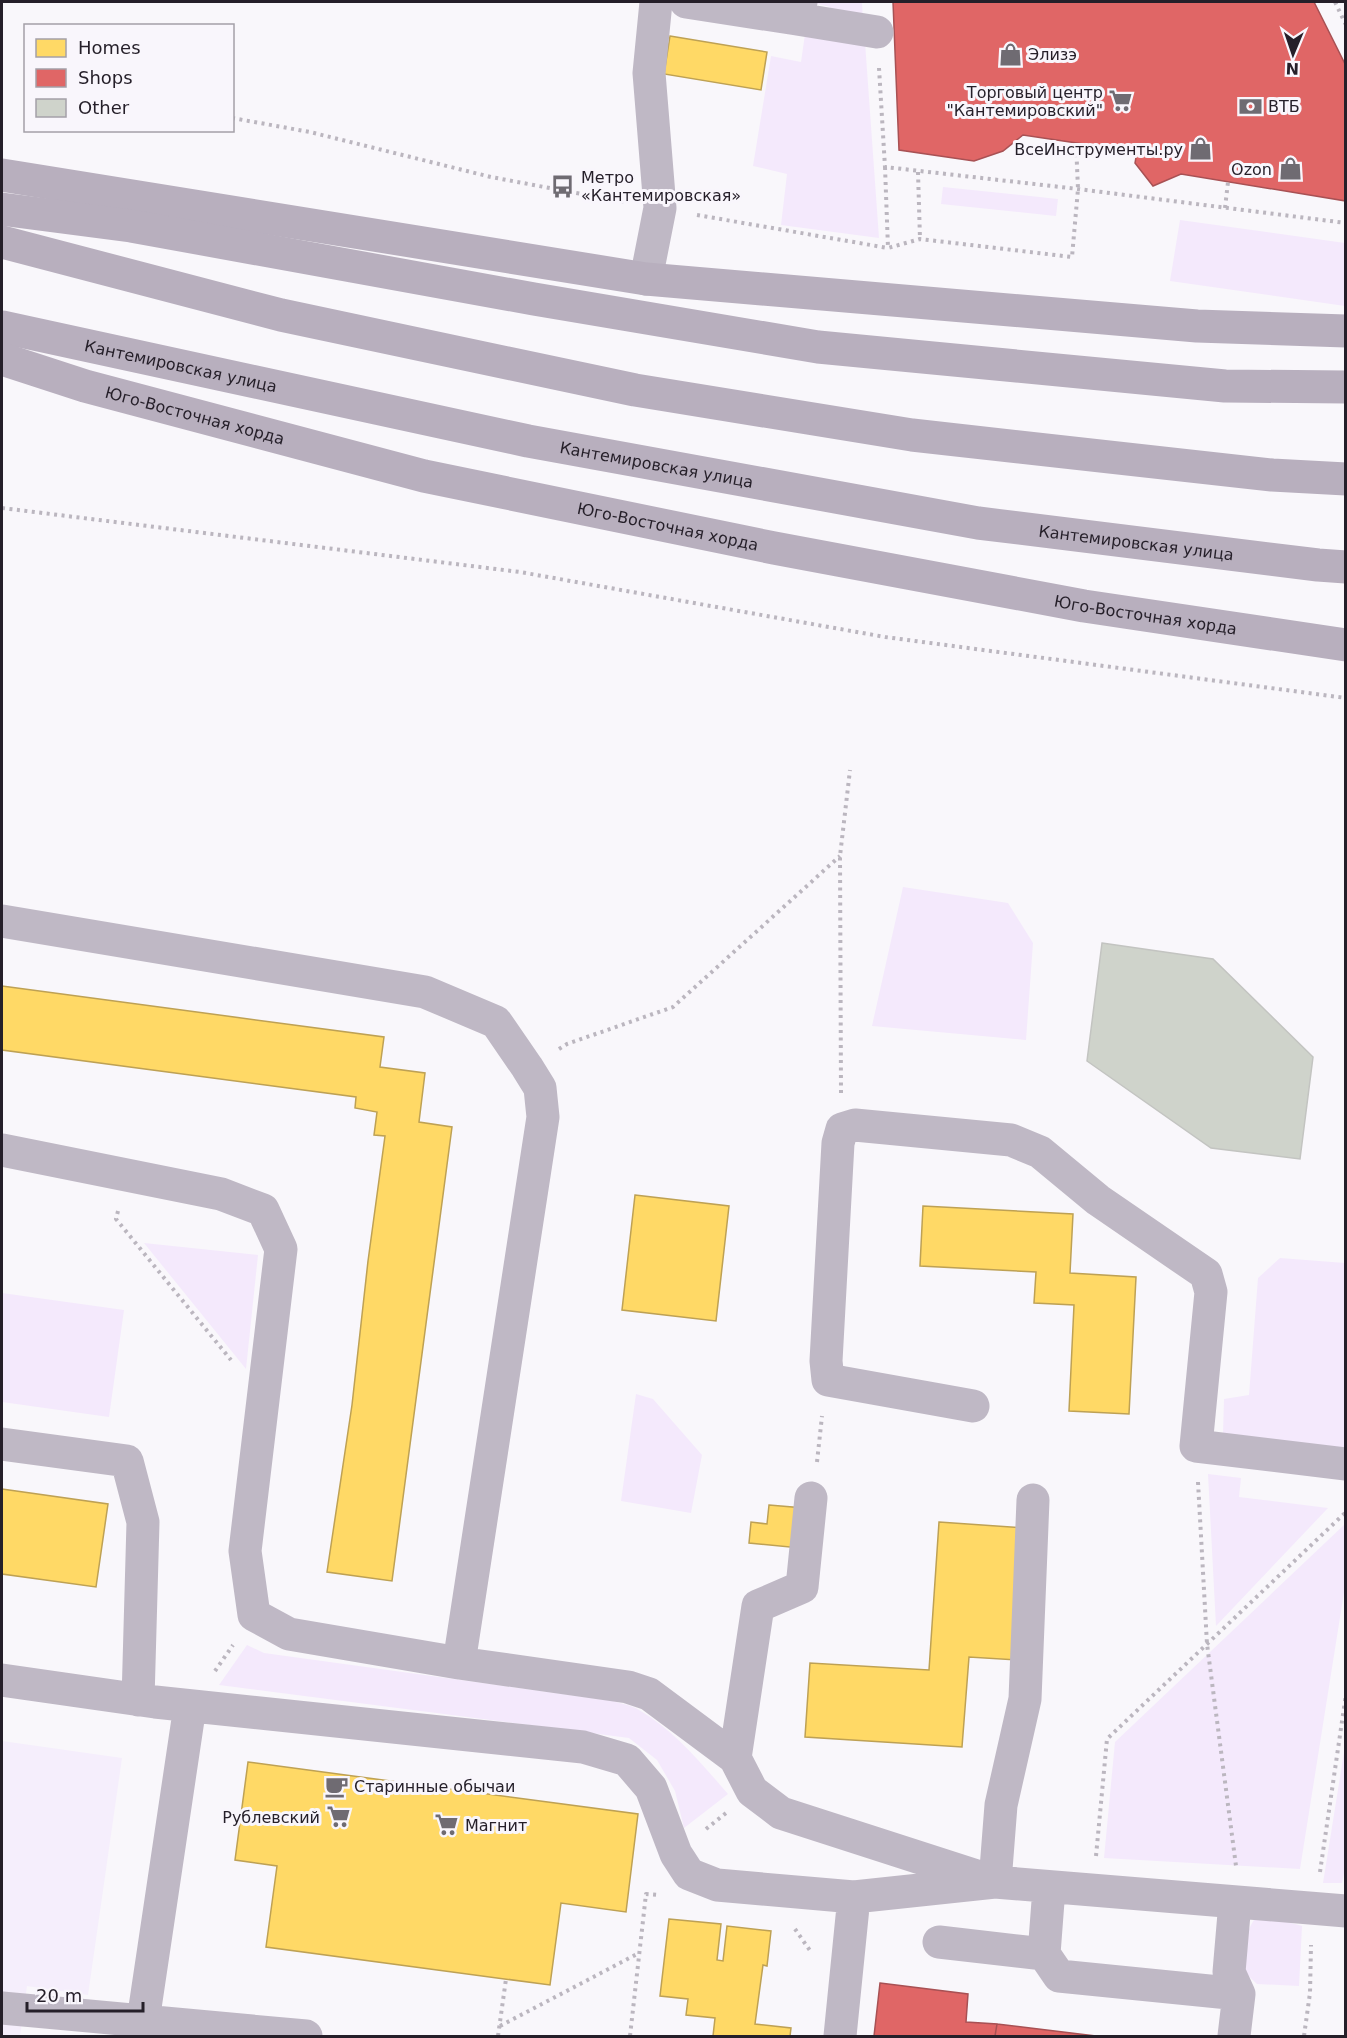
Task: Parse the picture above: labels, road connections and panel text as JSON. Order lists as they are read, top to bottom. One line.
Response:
{"streets":{"main road":["Кантемировская улица","Юго-Восточная хорда"]},"places":{"shop":["Элизэ","ВсеИнструменты.ру","Ozon"],"supermarket":["Торговый центр \"Кантемировский\"","Рублевский","Магнит"],"bank":["ВТБ"],"bus stop":["Метро «Кантемировская»"],"cafe":["Старинные обычаи"]},"legend":["Homes","Shops","Other"],"scale_bar":"20 m","north":"bottom"}
